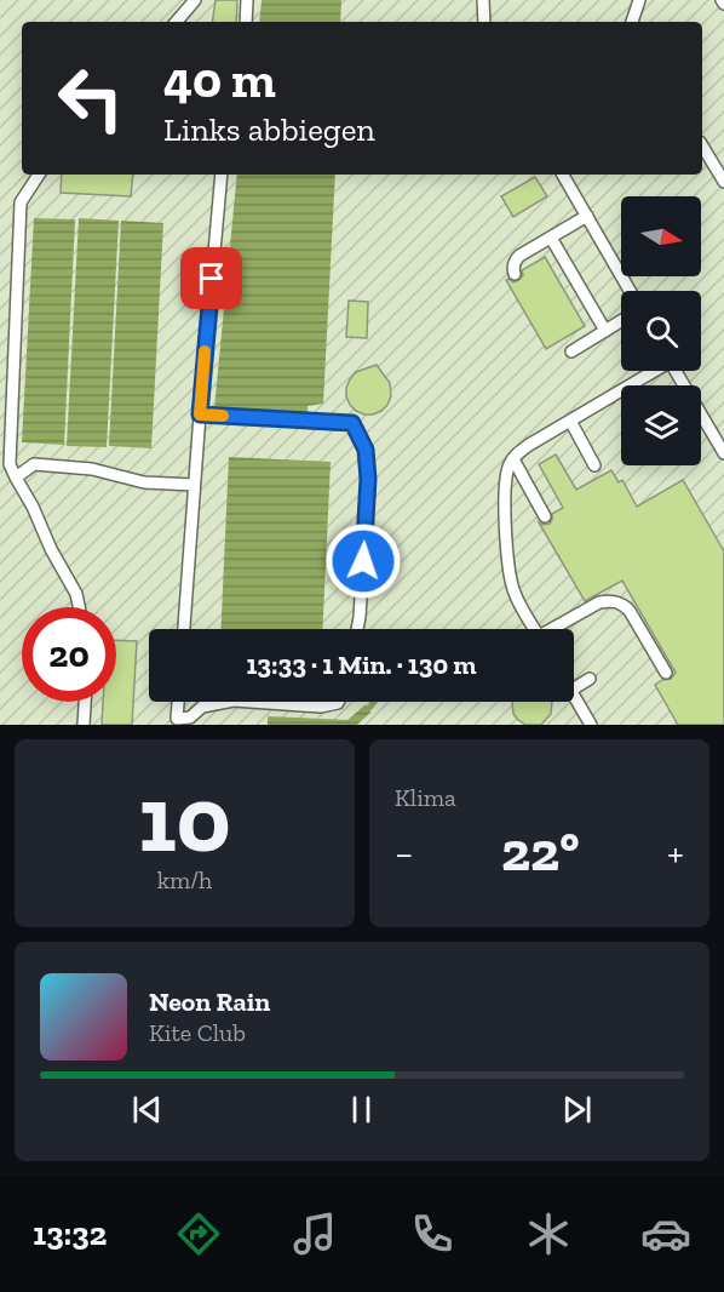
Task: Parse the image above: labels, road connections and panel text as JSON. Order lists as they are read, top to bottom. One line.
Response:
{"north":"right","page":{"turn":["40 m","Links abbiegen"],"limit":"20","trip":"13:33 · 1 Min. · 130 m","tile":[["10","km/h"],"Klima"],"heat":["−","22°","+"],"song":["Neon Rain","Kite Club"],"tabs":"13:32"}}
